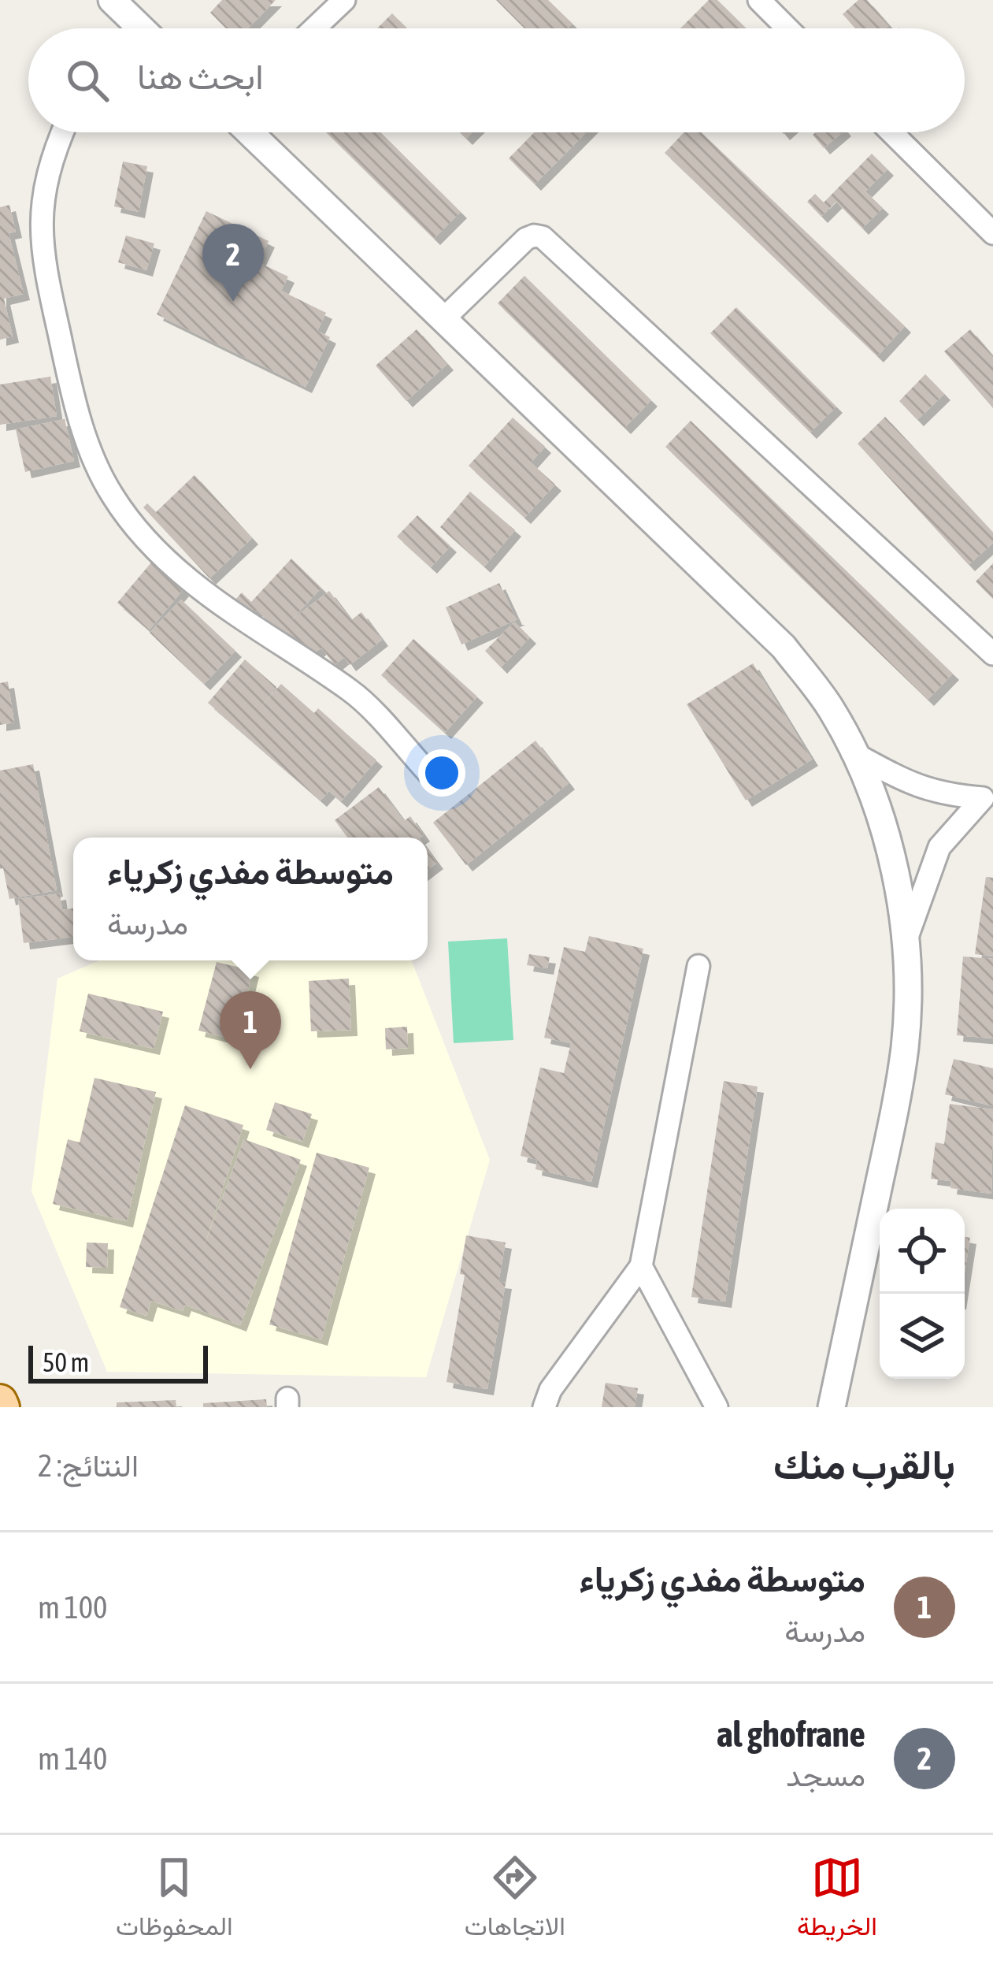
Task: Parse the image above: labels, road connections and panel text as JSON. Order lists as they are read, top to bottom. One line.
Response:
{"scale_bar":"50 m","page":{"search":"ابحث هنا","pins":["2","1"],"popup":["متوسطة مفدي زكرياء","مدرسة"],"scale":"50 m","heading":["بالقرب منك","النتائج: 2"],"list":[{"mark":"1","name":"متوسطة مفدي زكرياء","note":"مدرسة","value":"100 m"},{"mark":"2","name":"al ghofrane","note":"مسجد","value":"140 m"}],"nav":["الخريطة","الاتجاهات","المحفوظات"]}}
